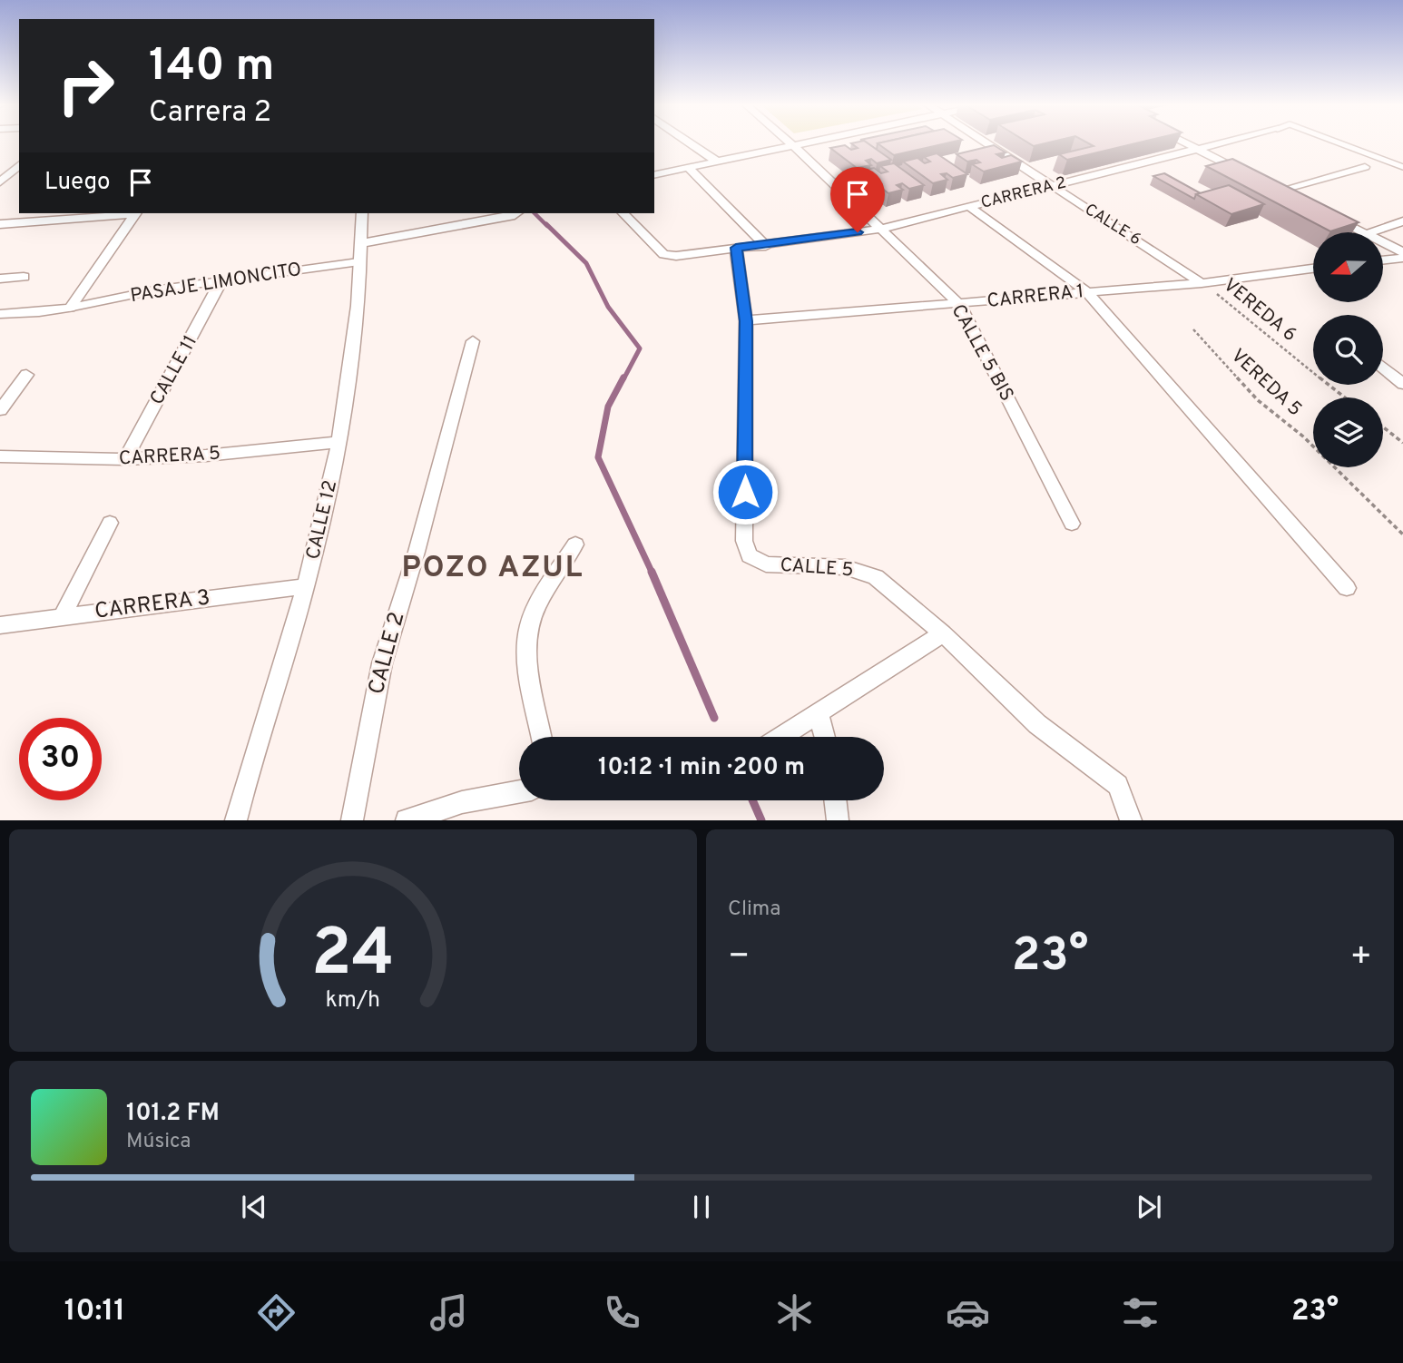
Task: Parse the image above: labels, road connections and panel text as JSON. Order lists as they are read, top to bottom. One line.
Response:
{"streets":{"street":["CARRERA 2","CALLE 6","CARRERA 1","CALLE 5 BIS","CALLE 11","CARRERA 5","CALLE 12","CALLE 5","CARRERA 3","CALLE 2"],"lane":["PASAJE LIMONCITO"],"path":["VEREDA 6","VEREDA 5"]},"crossings":[["CARRERA 2","CALLE 6"],["CARRERA 2","CALLE 5 BIS"],["CARRERA 2","CALLE 5"],["CALLE 6","CARRERA 1"],["CALLE 6","VEREDA 6"],["PASAJE LIMONCITO","CALLE 11"],["PASAJE LIMONCITO","CALLE 12"],["CARRERA 1","VEREDA 6"],["CARRERA 1","CALLE 5 BIS"],["CARRERA 1","CALLE 5"],["CALLE 11","CARRERA 5"],["CARRERA 5","CALLE 12"],["CALLE 12","CARRERA 3"]],"districts":["POZO AZUL"],"north":"left","page":{"turn":["140 m","Carrera 2"],"then":"Luego","limit":"30","trip":"10:12 · 1 min · 200 m","tile":"Clima","heat":["−","23°","+"],"song":["101.2 FM","Música"],"tabs":["10:11","23°"],"gauge":["24","km/h"]}}
